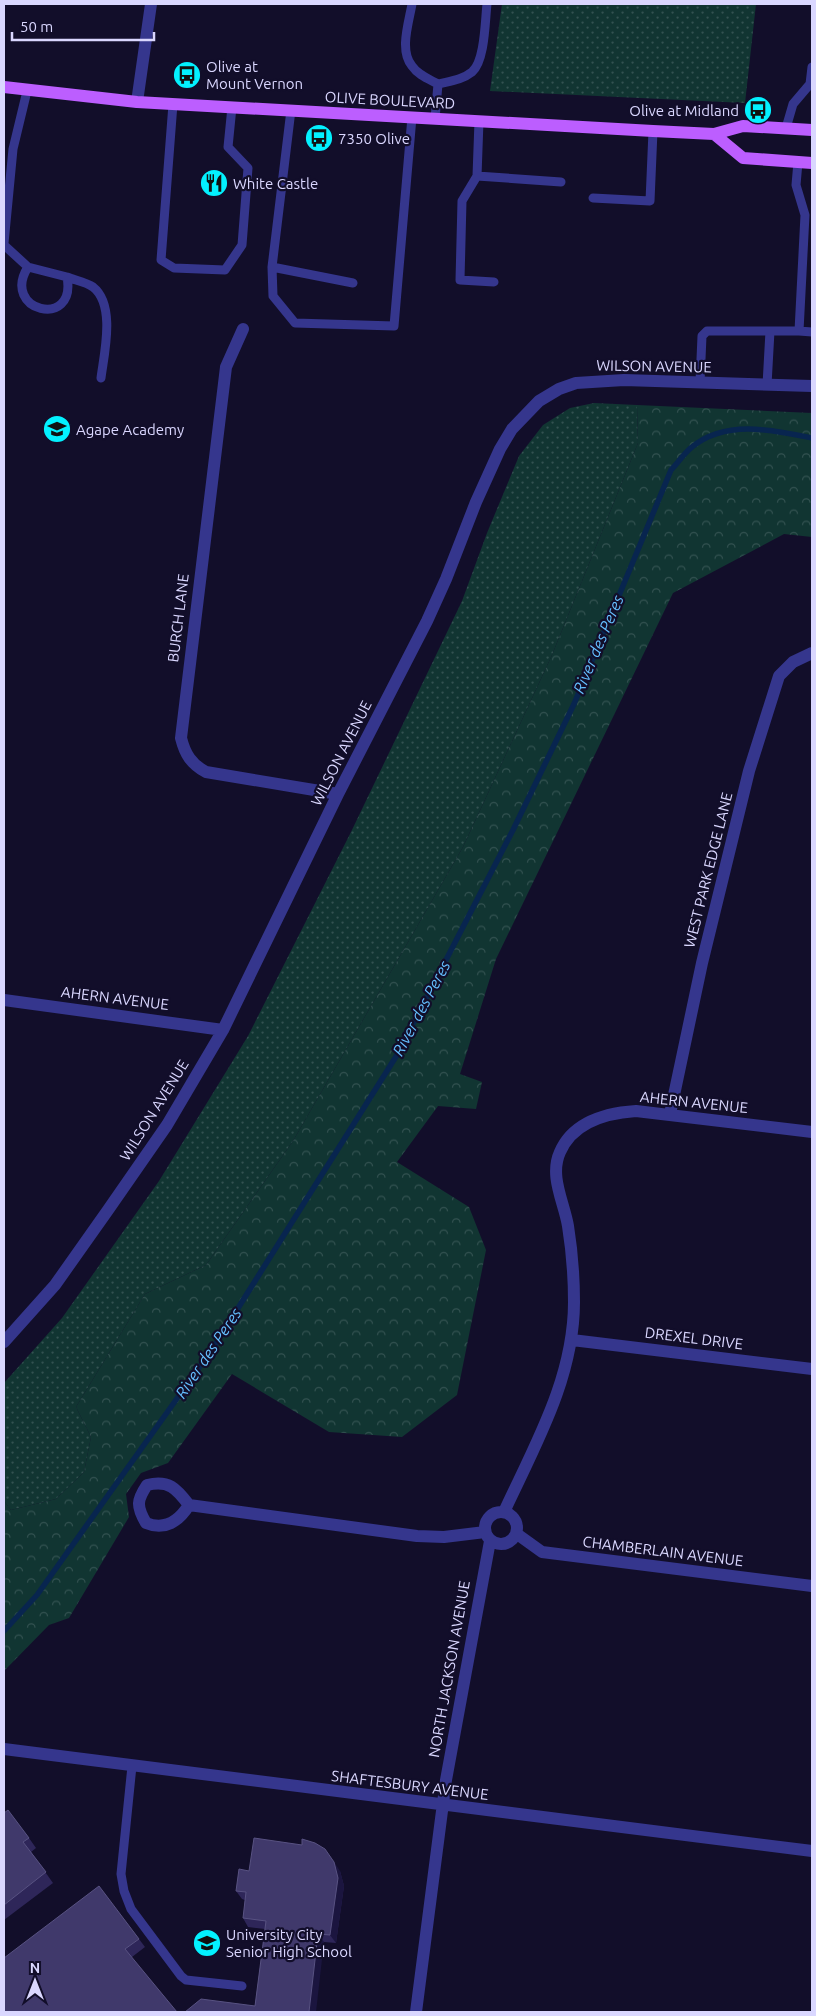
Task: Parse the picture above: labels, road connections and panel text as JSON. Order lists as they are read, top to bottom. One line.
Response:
{"streets":{"main road":["OLIVE BOULEVARD"],"street":["WILSON AVENUE","BURCH LANE","WEST PARK EDGE LANE","AHERN AVENUE","DREXEL DRIVE","CHAMBERLAIN AVENUE","NORTH JACKSON AVENUE","SHAFTESBURY AVENUE"]},"crossings":[["WILSON AVENUE","BURCH LANE"],["WILSON AVENUE","AHERN AVENUE"],["WEST PARK EDGE LANE","AHERN AVENUE"],["AHERN AVENUE","DREXEL DRIVE"],["CHAMBERLAIN AVENUE","NORTH JACKSON AVENUE"],["NORTH JACKSON AVENUE","SHAFTESBURY AVENUE"]],"water":["River des Peres"],"places":{"bus stop":["Olive at Mount Vernon","Olive at Midland","7350 Olive"],"restaurant":["White Castle"],"school or university":["Agape Academy","University City Senior High School"]},"scale_bar":"50 m","north":"top"}
